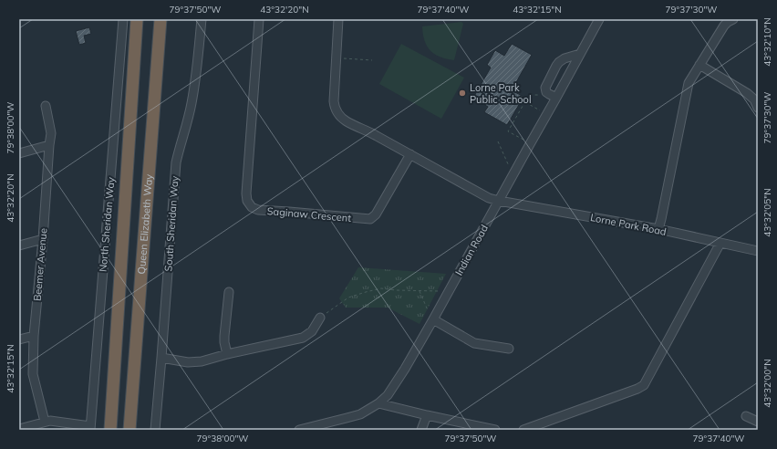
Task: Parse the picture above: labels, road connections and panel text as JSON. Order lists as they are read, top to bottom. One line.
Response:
{"streets":{"highway":["Queen Elizabeth Way"],"street":["Saginaw Crescent","South Sheridan Way","North Sheridan Way","Lorne Park Road","Indian Road","Beemer Avenue"]},"crossings":[["Saginaw Crescent","Lorne Park Road"],["Lorne Park Road","Indian Road"]],"places":["Lorne Park Public School"],"coordinates":["79°37'50\"W","43°32'20\"N","79°37'40\"W","43°32'15\"N","79°37'30\"W","43°32'10\"N","79°38'00\"W","43°32'05\"N","43°32'00\"N"]}
